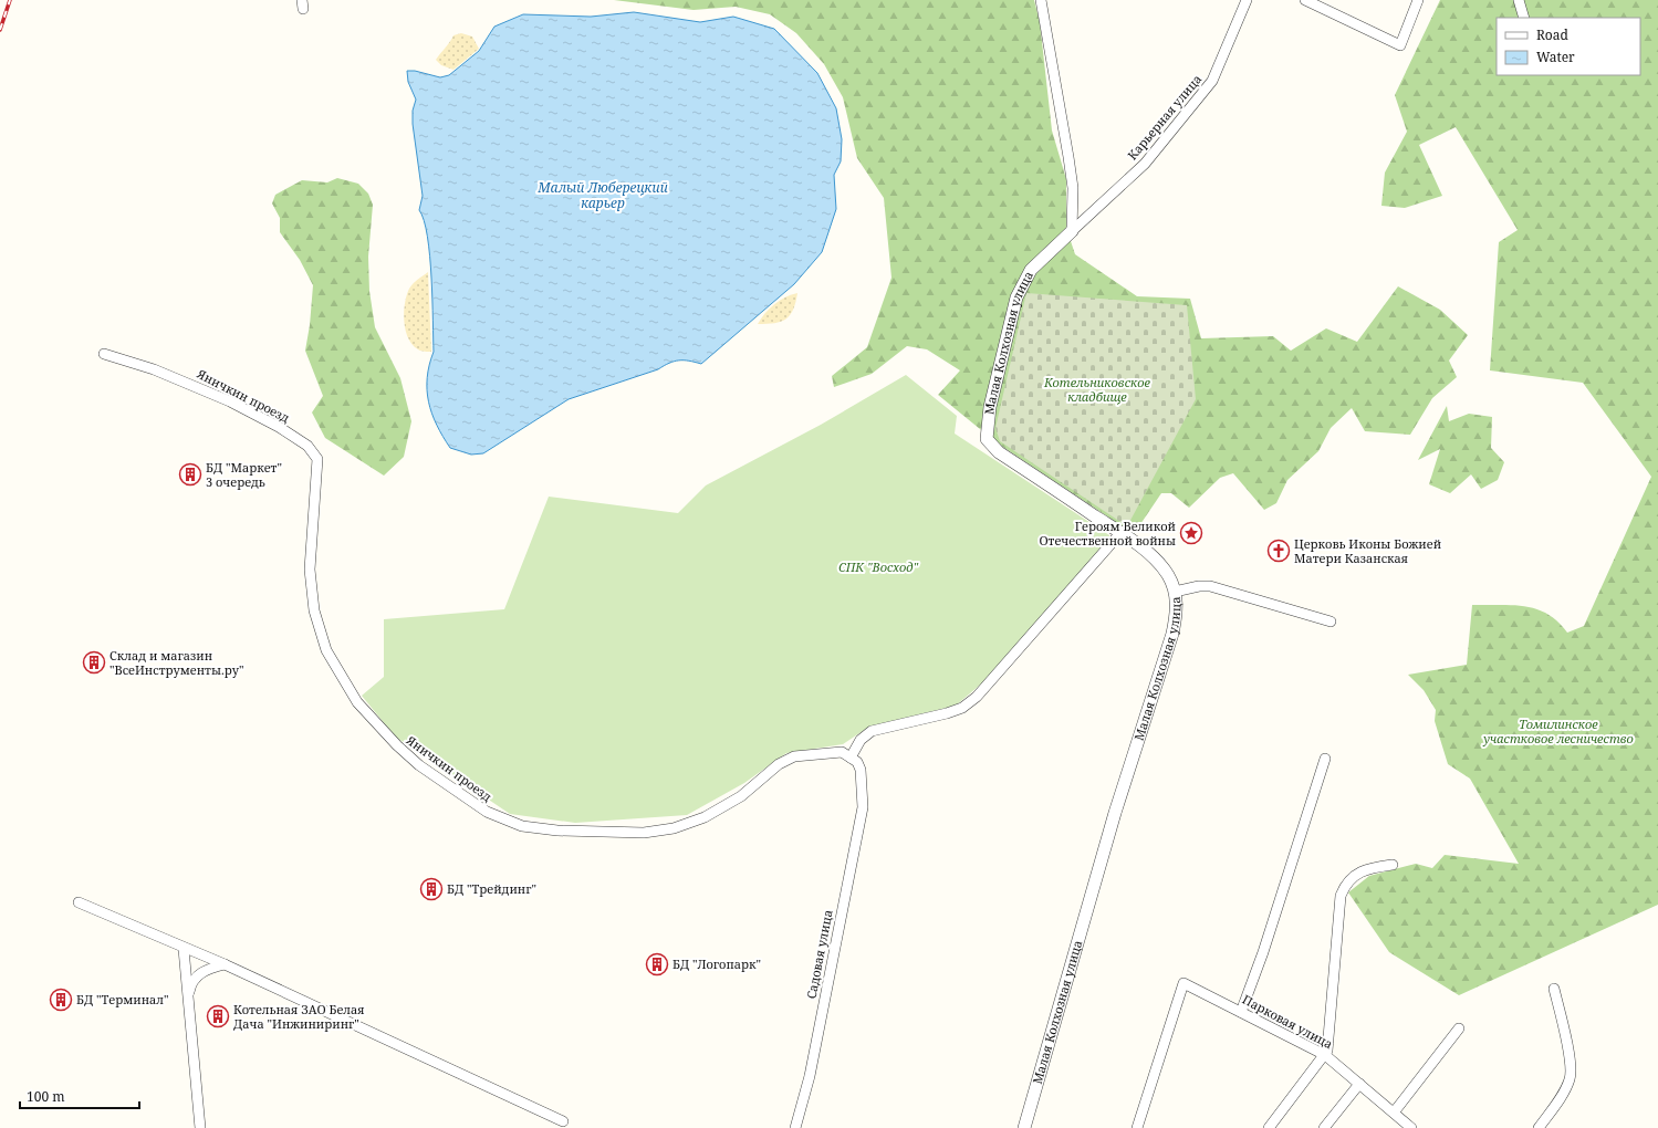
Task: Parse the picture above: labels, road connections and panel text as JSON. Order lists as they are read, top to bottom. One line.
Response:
{"streets":{"street":["Карьерная улица","Малая Колхозная улица","Яничкин проезд","Садовая улица","Парковая улица"]},"crossings":[["Карьерная улица","Малая Колхозная улица"],["Яничкин проезд","Садовая улица"]],"water":["Малый Люберецкий карьер"],"parks":["Котельниковское кладбище","СПК \"Восход\"","Томилинское участковое лесничество"],"places":{"building":["БД \"Маркет\" 3 очередь","Склад и магазин \"ВсеИнструменты.ру\"","БД \"Трейдинг\"","БД \"Логопарк\"","БД \"Терминал\"","Котельная ЗАО Белая Дача \"Инжиниринг\""],"place":["Героям Великой Отечественной войны"],"church":["Церковь Иконы Божией Матери Казанская"]},"legend":["Road","Water"],"scale_bar":"100 m"}
